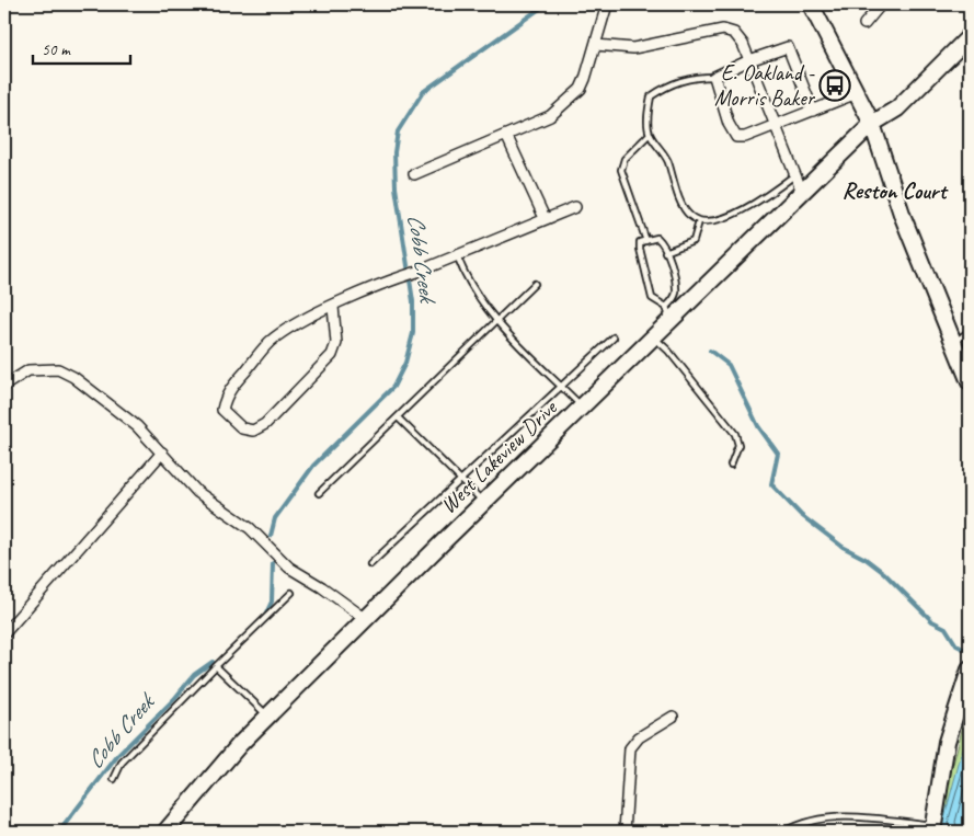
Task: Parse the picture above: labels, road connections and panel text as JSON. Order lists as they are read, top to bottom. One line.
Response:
{"streets":{"street":["West Lakeview Drive"]},"districts":["Reston Court"],"water":["Cobb Creek"],"places":{"bus stop":["E. Oakland - Morris Baker"]},"scale_bar":"50 m"}
